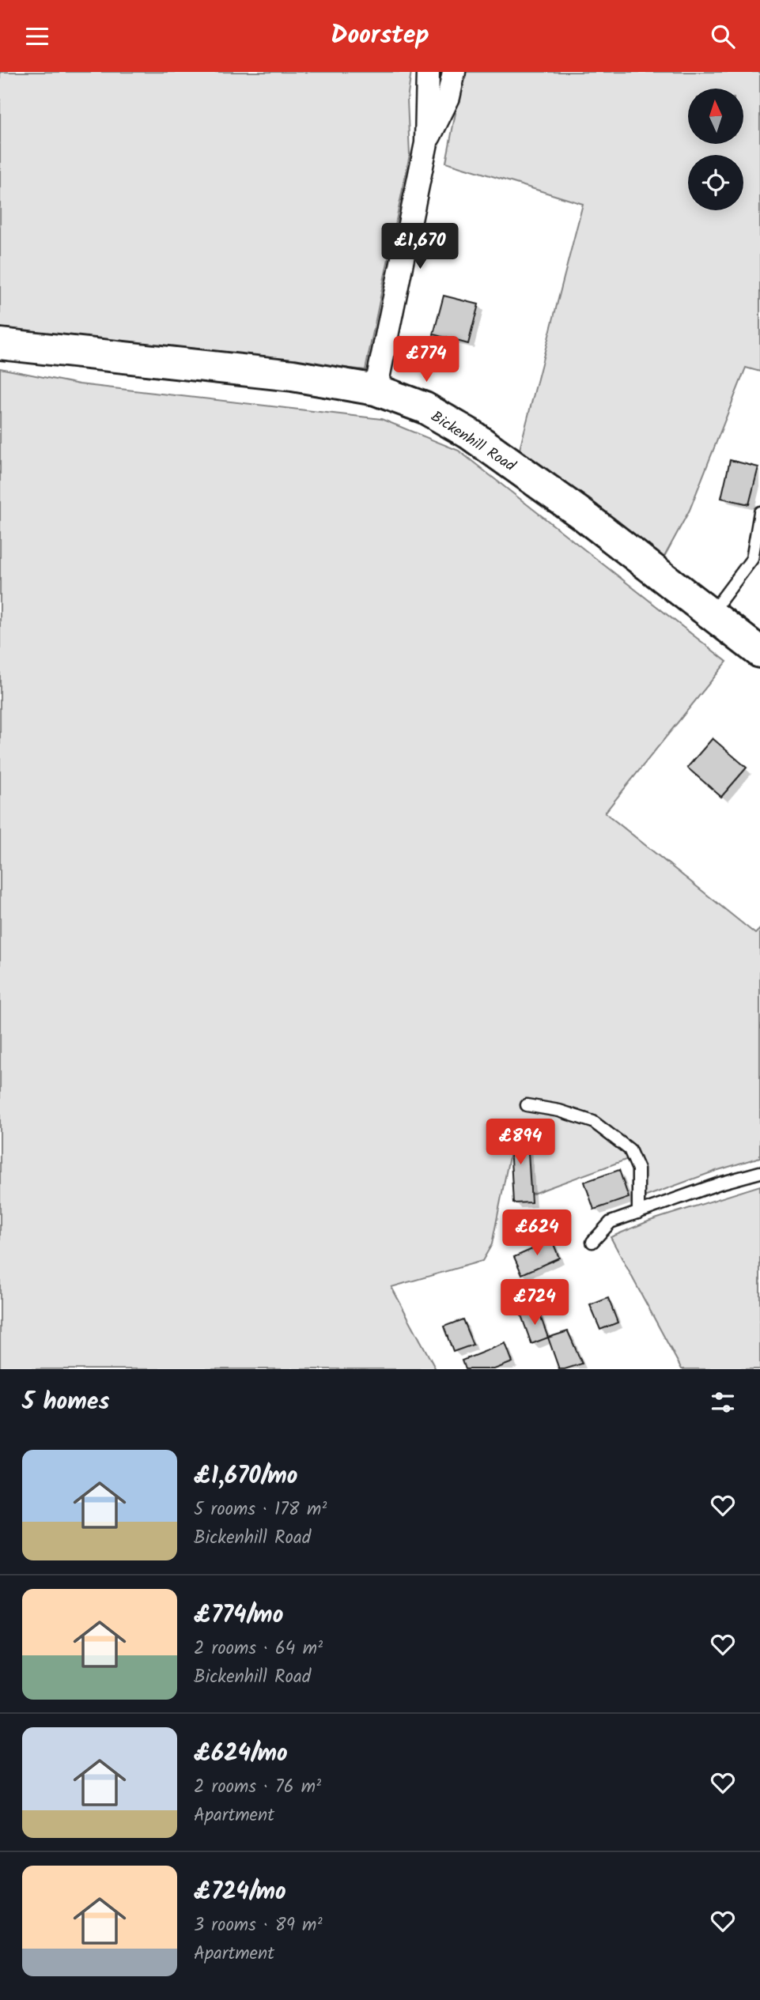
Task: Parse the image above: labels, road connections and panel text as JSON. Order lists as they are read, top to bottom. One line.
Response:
{"streets":{"street":["Bickenhill Road"]},"north":"top","page":{"header":"Doorstep","price":["£1,670","£774","£894","£624","£724"],"heading":"5 homes","list":[{"name":"£1,670/mo","note":"5 rooms · 178 m² · Bickenhill Road"},{"name":"£774/mo","note":"2 rooms · 64 m² · Bickenhill Road"},{"name":"£624/mo","note":"2 rooms · 76 m² · Apartment"},{"name":"£724/mo","note":"3 rooms · 89 m² · Apartment"}]}}
